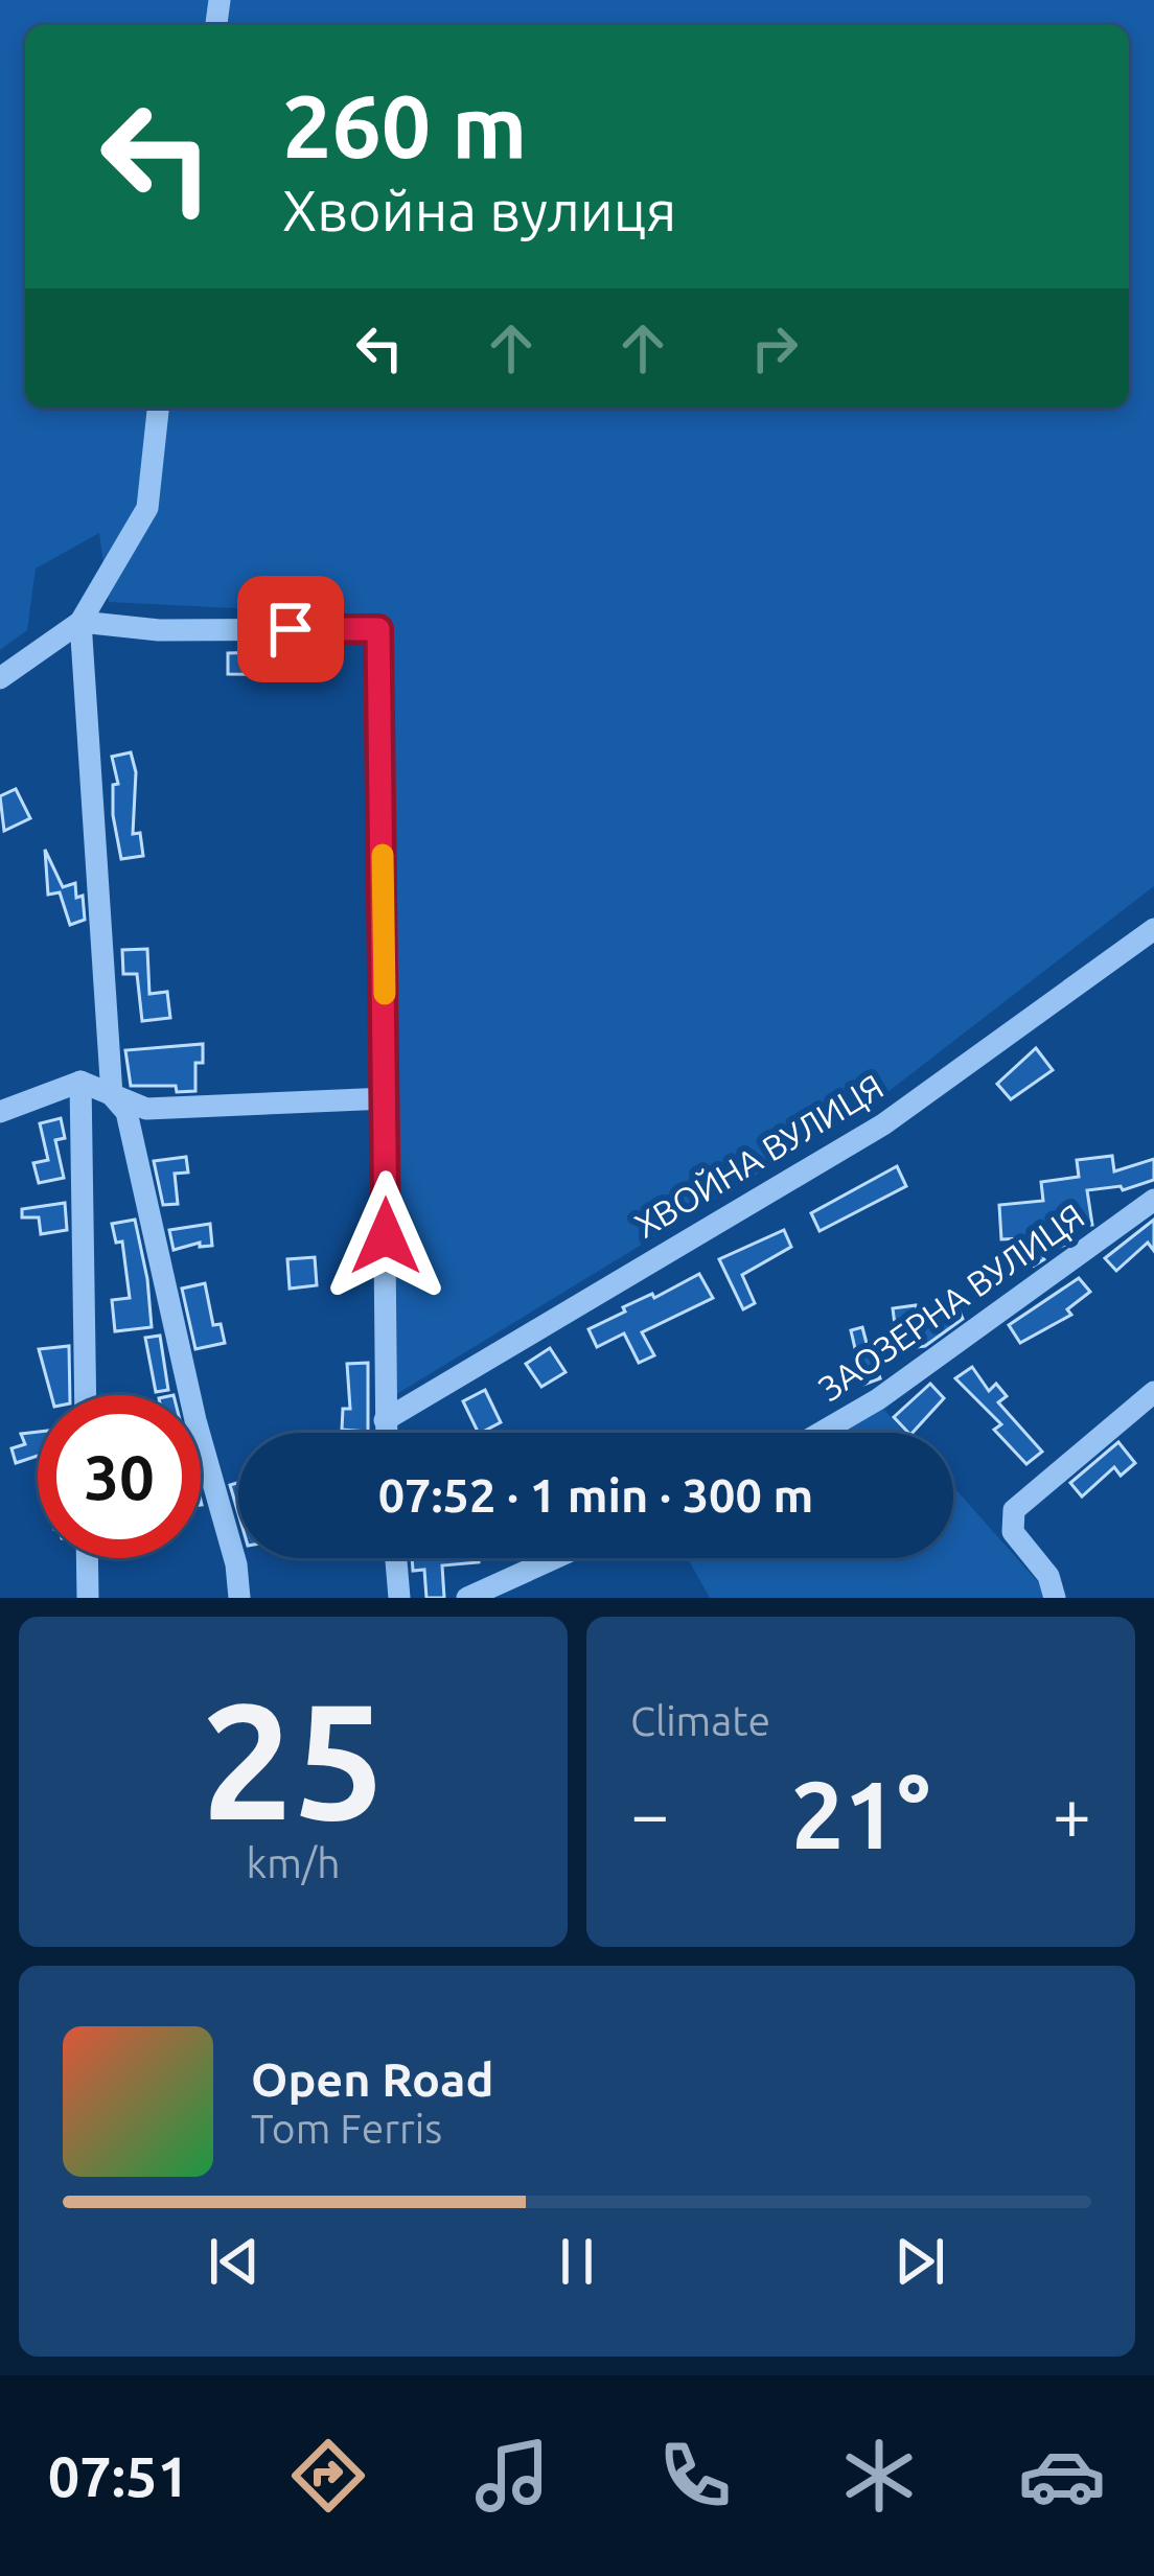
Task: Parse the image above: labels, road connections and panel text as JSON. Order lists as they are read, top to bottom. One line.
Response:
{"streets":{"street":["ХВОЙНА ВУЛИЦЯ","ЗАОЗЕРНА ВУЛИЦЯ"]},"page":{"turn":["260 m","Хвойна вулиця"],"limit":"30","trip":"07:52 · 1 min · 300 m","tile":[["25","km/h"],"Climate"],"heat":["−","21°","+"],"song":["Open Road","Tom Ferris"],"tabs":"07:51"}}
